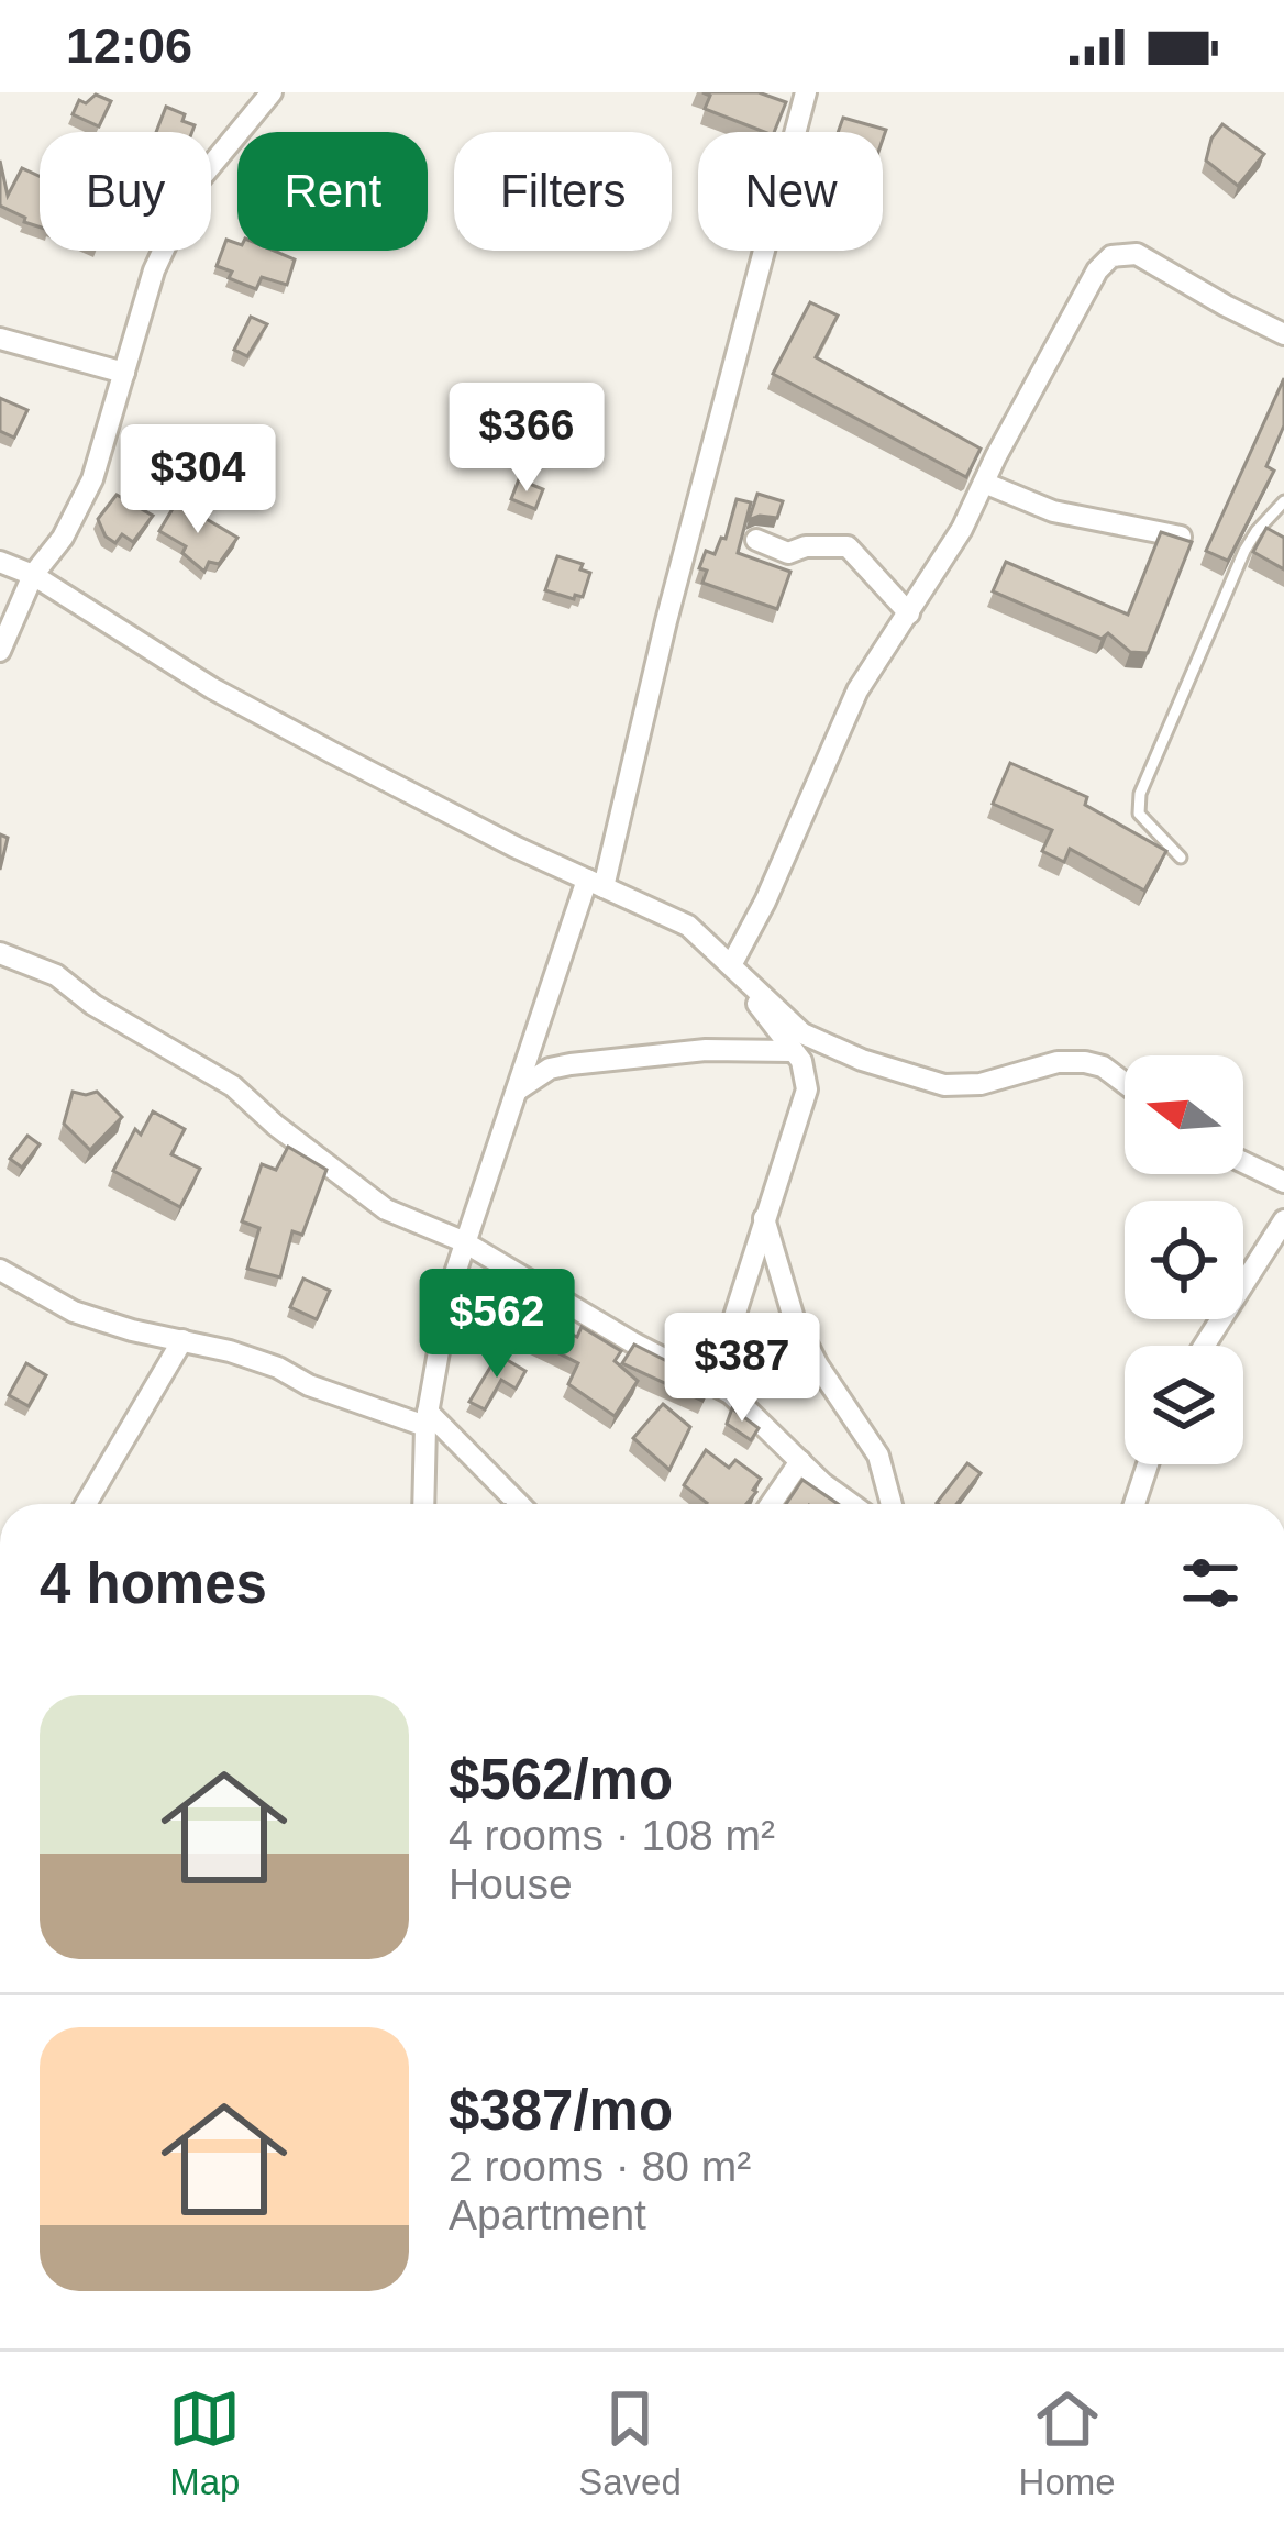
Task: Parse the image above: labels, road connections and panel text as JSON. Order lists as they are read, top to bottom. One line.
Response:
{"north":"left","page":{"status":"12:06","chip":["Buy","Rent","Filters","New"],"price":["$366","$304","$562","$387"],"heading":"4 homes","list":[{"name":"$562/mo","note":"4 rooms · 108 m² · House"},{"name":"$387/mo","note":"2 rooms · 80 m² · Apartment"}],"tabs":["Map","Saved","Home"]}}
